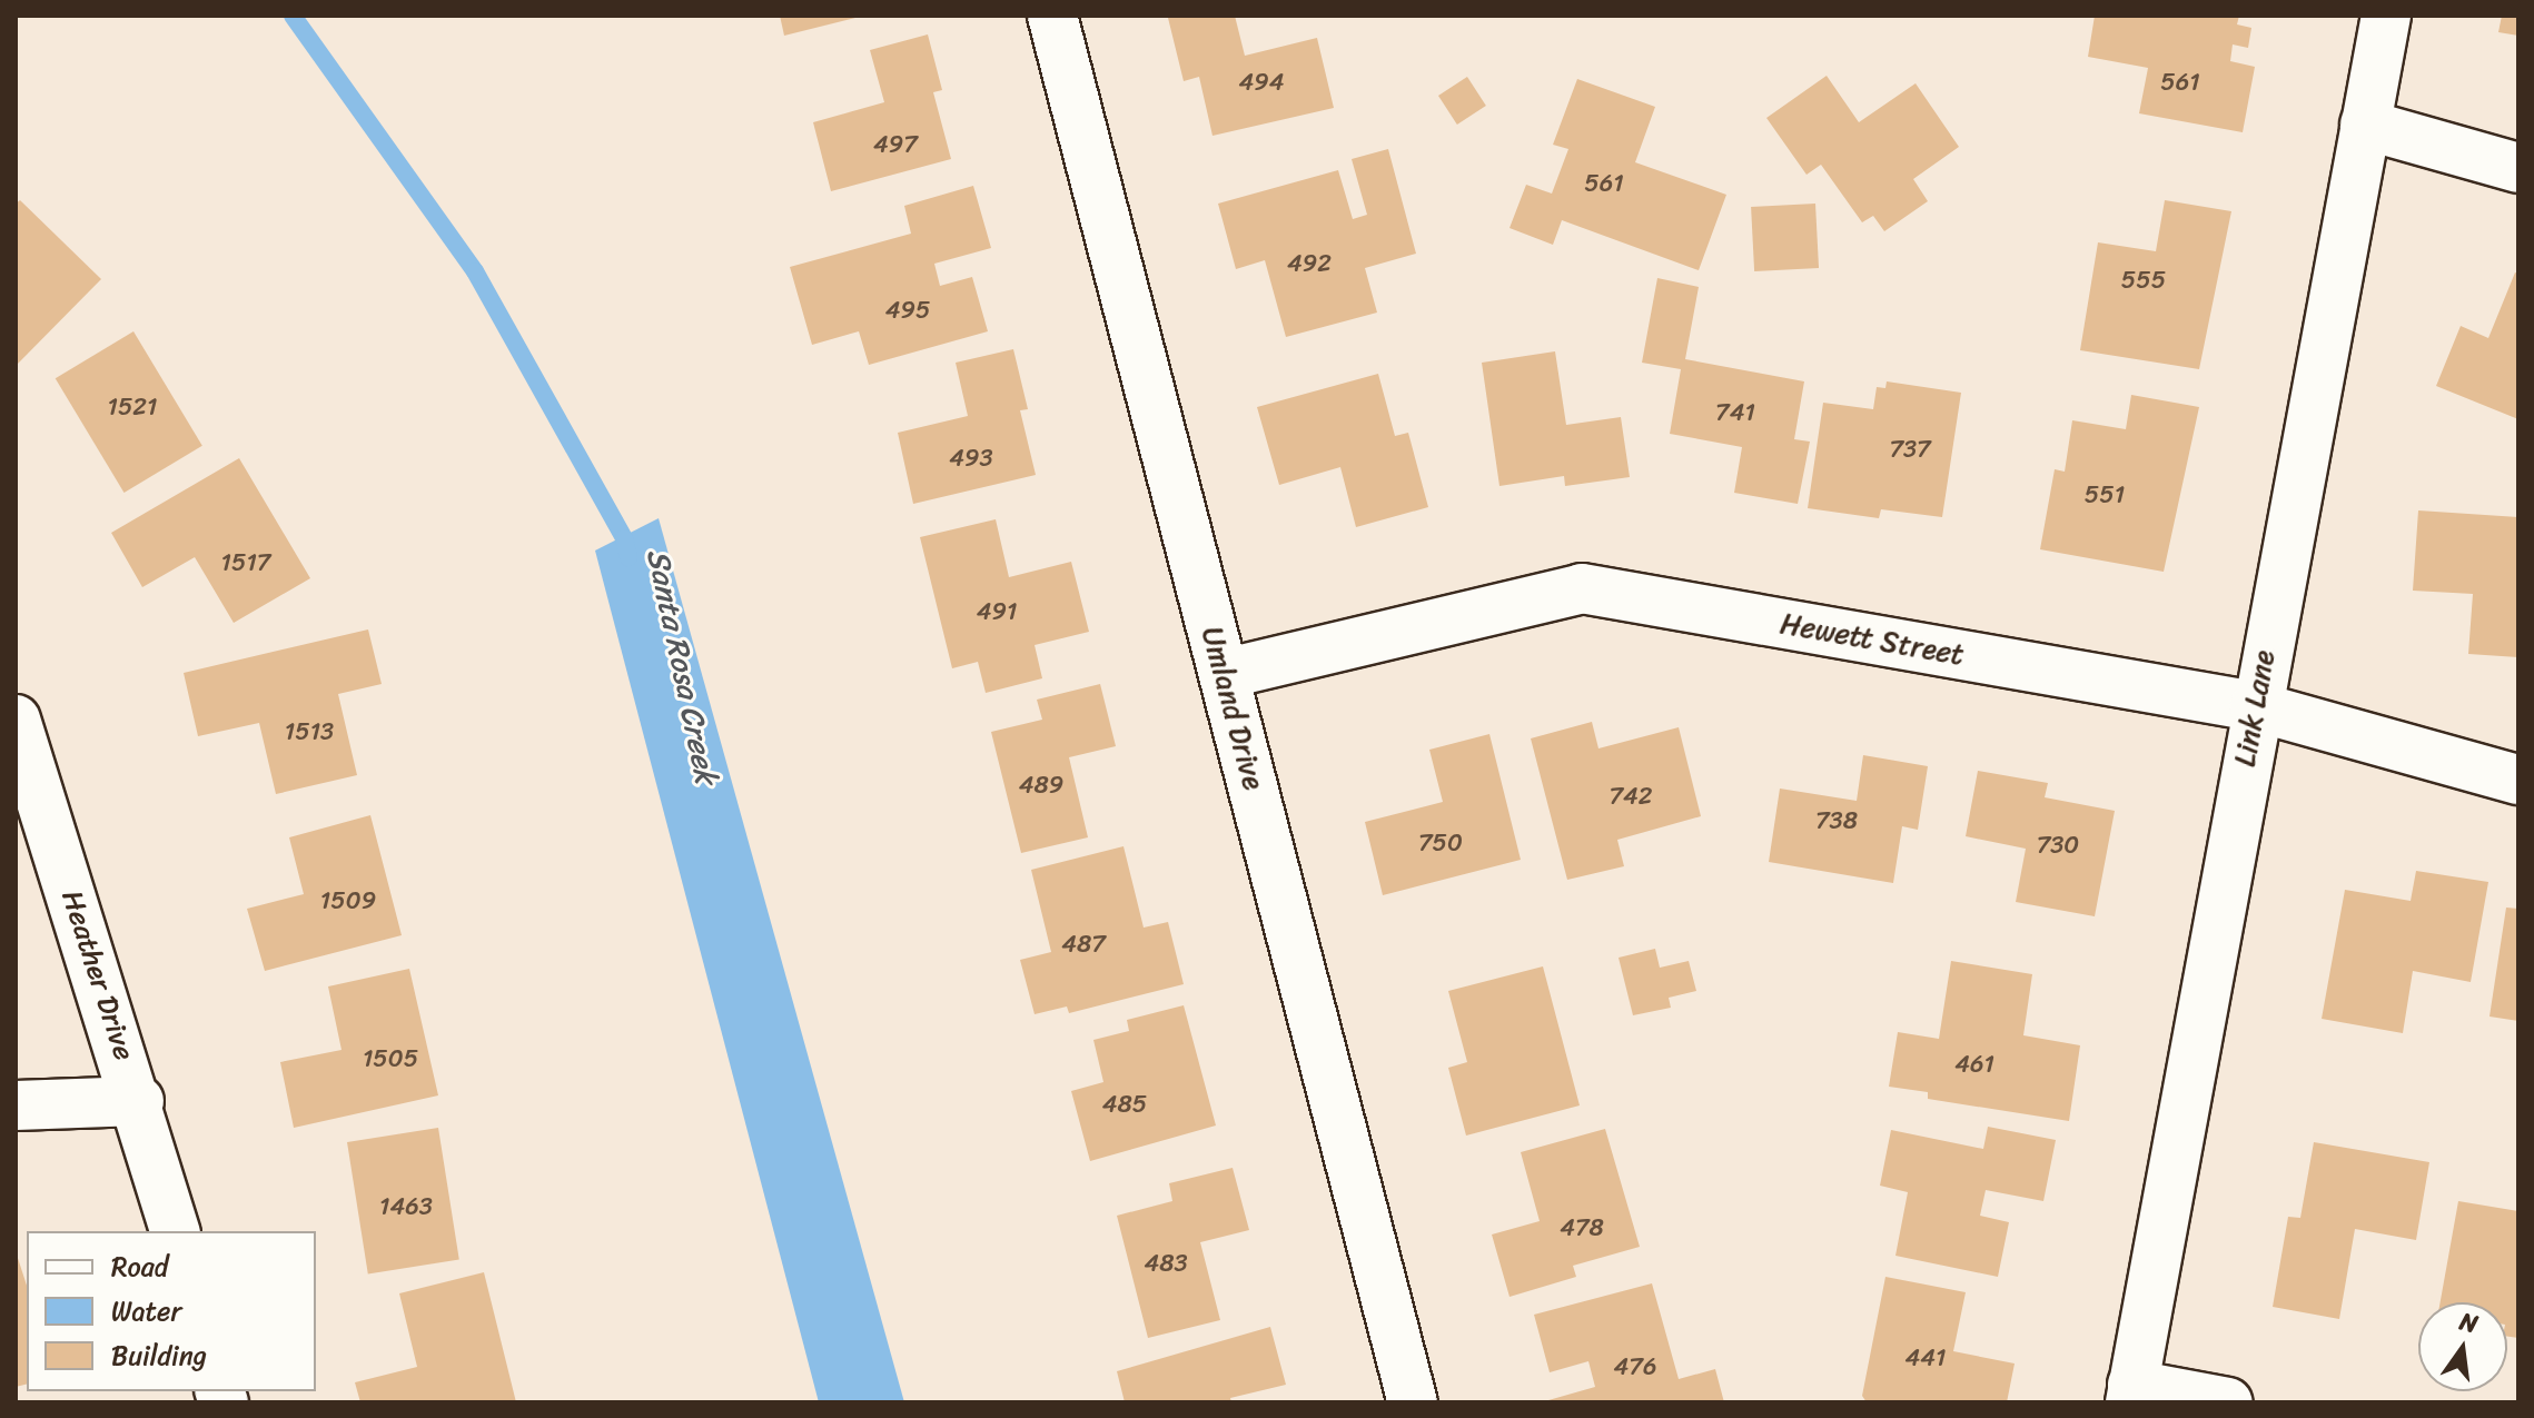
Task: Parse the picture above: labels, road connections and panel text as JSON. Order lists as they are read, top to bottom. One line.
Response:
{"streets":{"street":["Hewett Street","Umland Drive","Link Lane","Heather Drive"]},"crossings":[["Hewett Street","Umland Drive"],["Hewett Street","Link Lane"]],"water":["Santa Rosa Creek"],"house_numbers":["494","561","497","561","492","555","495","1521","741","737","493","551","1517","491","1513","489","742","738","750","730","1509","487","1505","461","485","1463","478","483","441","476"],"legend":["Road","Water","Building"],"north":"top"}
